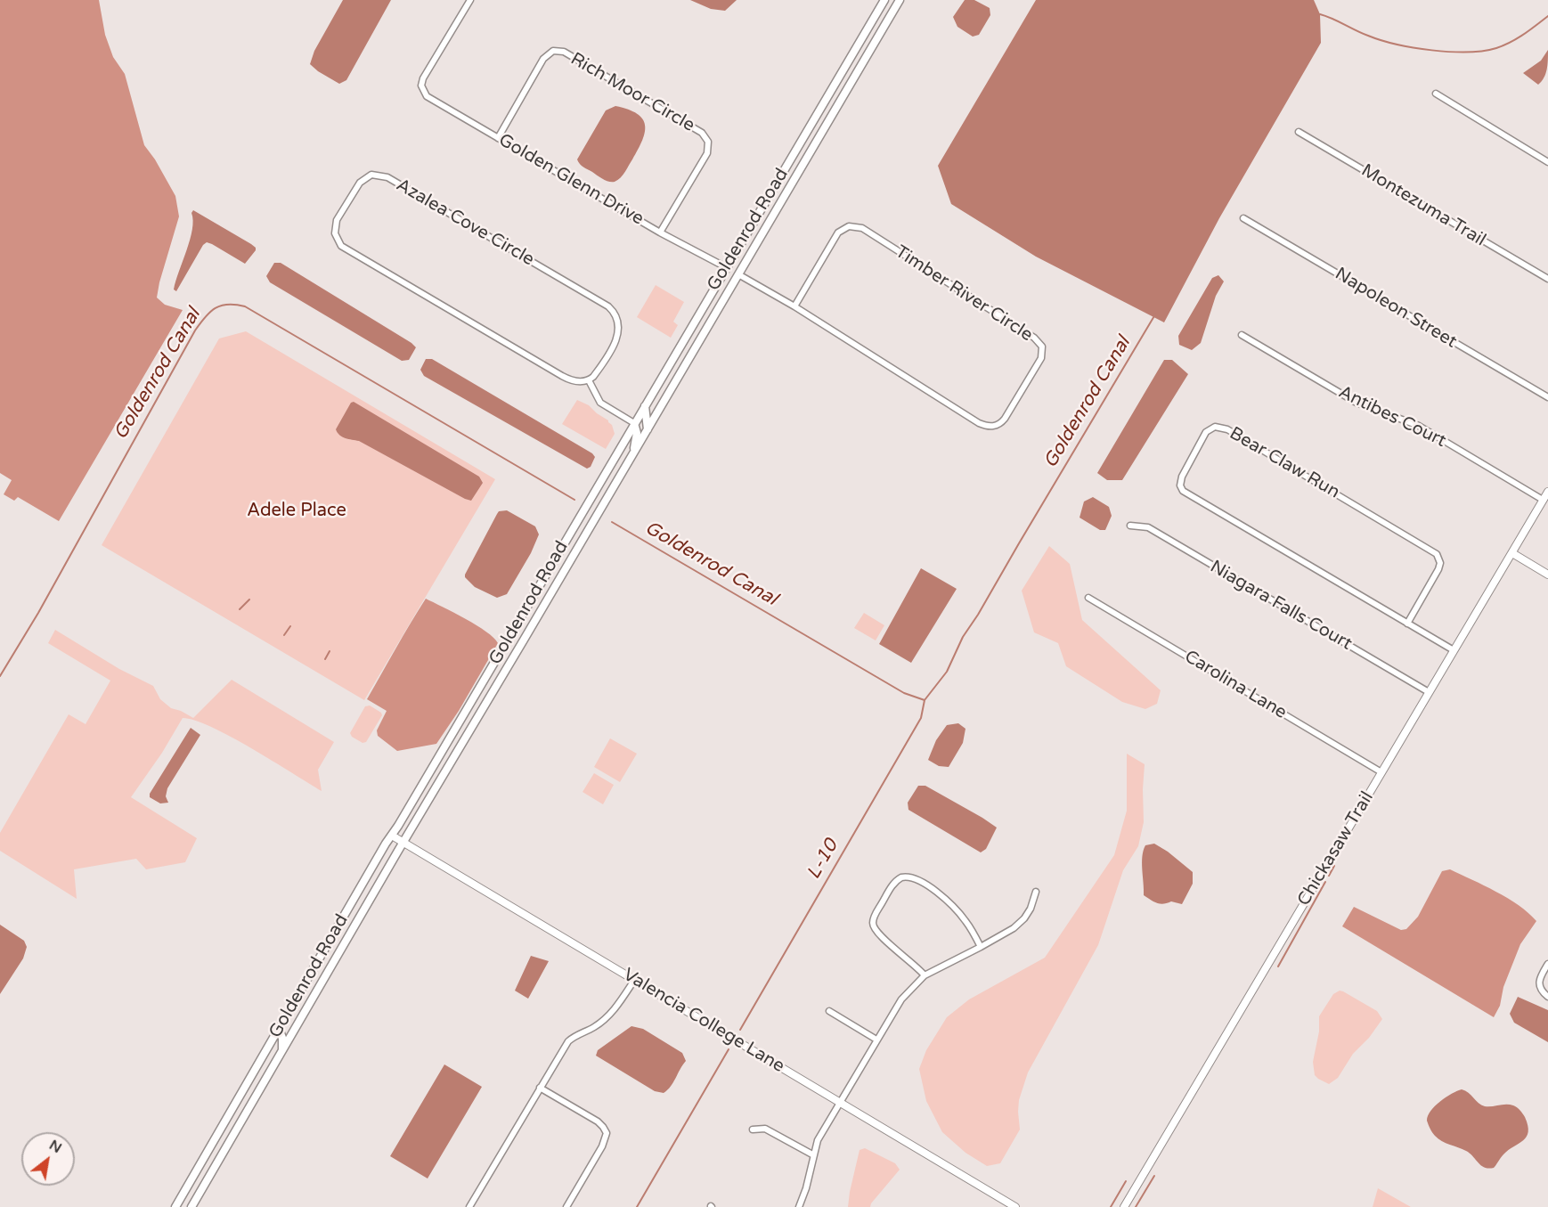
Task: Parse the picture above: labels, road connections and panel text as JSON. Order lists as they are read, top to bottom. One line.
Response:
{"streets":{"main road":["Goldenrod Road"],"street":["Rich Moor Circle","Golden Glenn Drive","Montezuma Trail","Azalea Cove Circle","Timber River Circle","Napoleon Street","Antibes Court","Bear Claw Run","Niagara Falls Court","Carolina Lane","Chickasaw Trail","Valencia College Lane"]},"crossings":[["Rich Moor Circle","Golden Glenn Drive"],["Golden Glenn Drive","Goldenrod Road"],["Goldenrod Road","Timber River Circle"],["Goldenrod Road","Valencia College Lane"],["Antibes Court","Chickasaw Trail"],["Bear Claw Run","Chickasaw Trail"],["Niagara Falls Court","Chickasaw Trail"],["Carolina Lane","Chickasaw Trail"]],"water":["Goldenrod Canal","L-10"],"parks":["Adele Place"],"north":"top right"}
